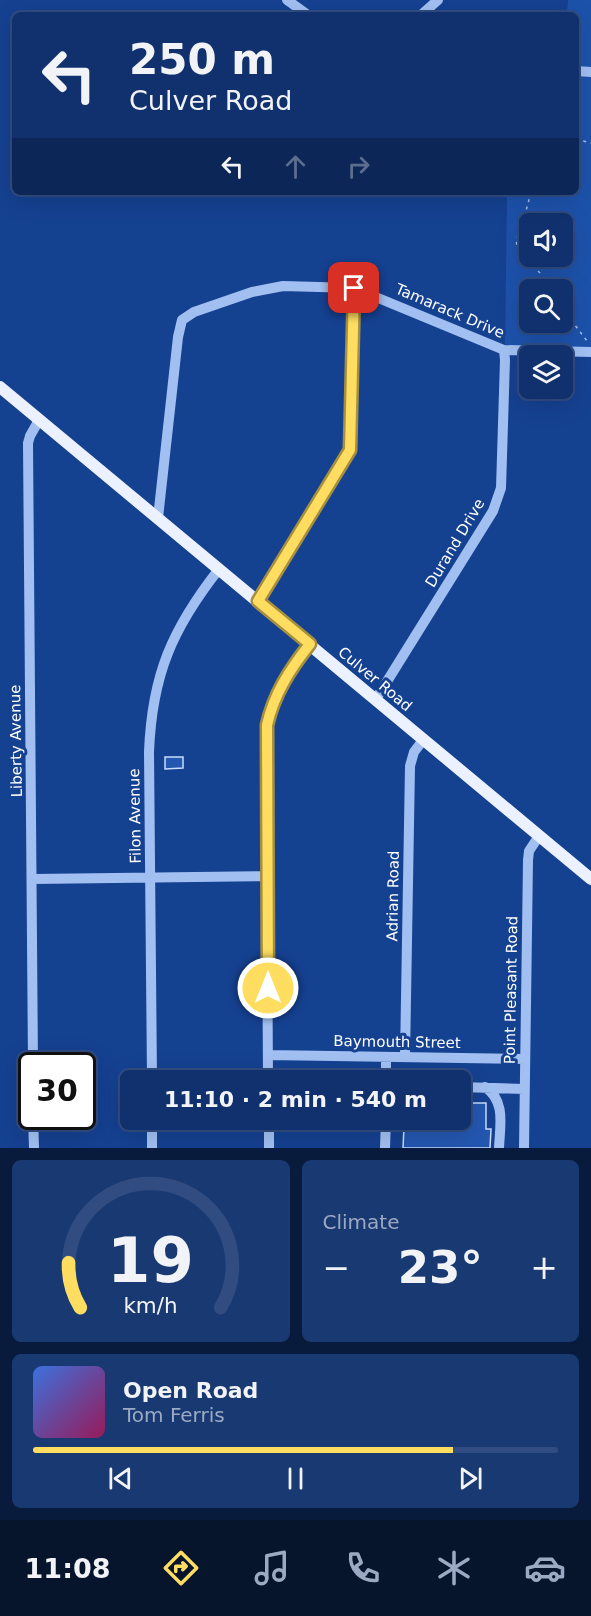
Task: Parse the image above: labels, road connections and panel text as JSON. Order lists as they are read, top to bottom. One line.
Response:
{"streets":{"main road":["Culver Road"],"street":["Tamarack Drive","Durand Drive","Liberty Avenue","Filon Avenue","Adrian Road","Point Pleasant Road","Baymouth Street"]},"crossings":[["Tamarack Drive","Durand Drive"],["Tamarack Drive","Culver Road"],["Durand Drive","Culver Road"],["Culver Road","Liberty Avenue"],["Culver Road","Filon Avenue"],["Culver Road","Adrian Road"],["Culver Road","Point Pleasant Road"],["Adrian Road","Baymouth Street"],["Point Pleasant Road","Baymouth Street"]],"page":{"turn":["250 m","Culver Road"],"limit":"30","trip":"11:10 · 2 min · 540 m","tile":"Climate","heat":["−","23°","+"],"song":["Open Road","Tom Ferris"],"tabs":"11:08","gauge":["19","km/h"]}}
